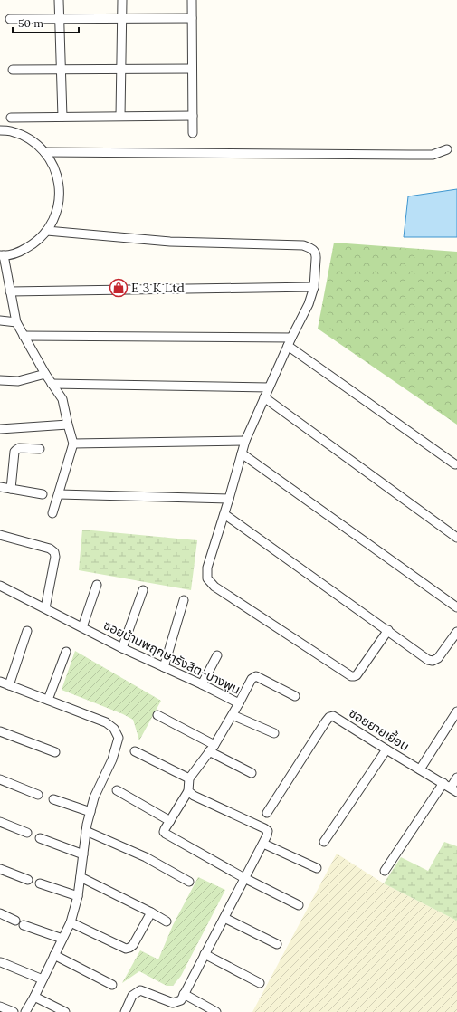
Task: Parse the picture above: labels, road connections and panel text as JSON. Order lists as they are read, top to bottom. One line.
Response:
{"streets":{"street":["ซอยบ้านพฤกษารังสิต-บางพูน","ซอยยายเยื้อน"]},"places":{"shop":["E 3 K Ltd"]},"scale_bar":"50 m"}
